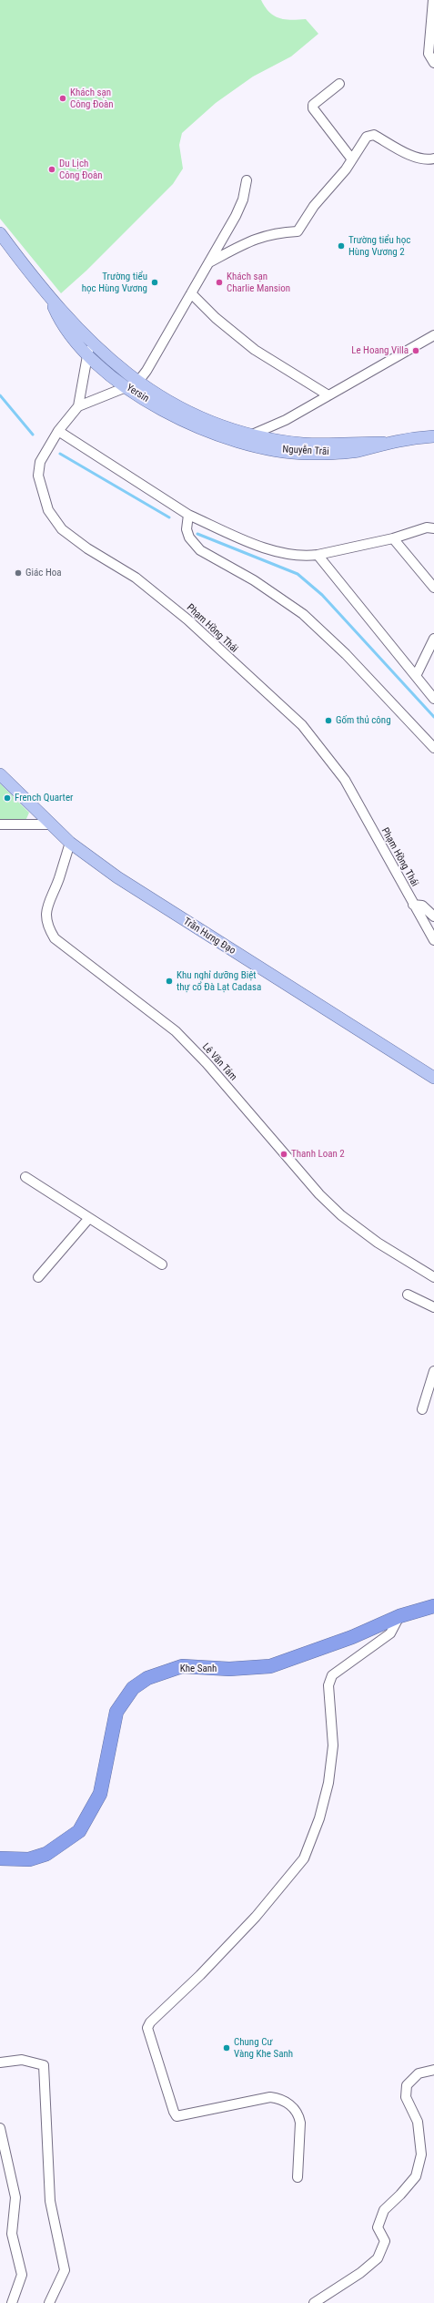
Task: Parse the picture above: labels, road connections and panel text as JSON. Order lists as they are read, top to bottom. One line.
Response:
{"streets":{"highway":["Khe Sanh"],"main road":["Yersin","Nguyễn Trãi","Trần Hưng Đạo"],"street":["Phạm Hồng Thái","Lê Văn Tám"]},"crossings":[["Yersin","Nguyễn Trãi"],["Yersin","Phạm Hồng Thái"],["Trần Hưng Đạo","Lê Văn Tám"]],"places":["Khách sạn Công Đoàn","Du Lịch Công Đoàn","Trường tiểu học Hùng Vương 2","Trường tiểu học Hùng Vương","Khách sạn Charlie Mansion","Le Hoang Villa","Giác Hoa","Gốm thủ công","French Quarter","Khu nghỉ dưỡng Biệt thự cổ Đà Lạt Cadasa","Thanh Loan 2","Chung Cư Vàng Khe Sanh"]}
